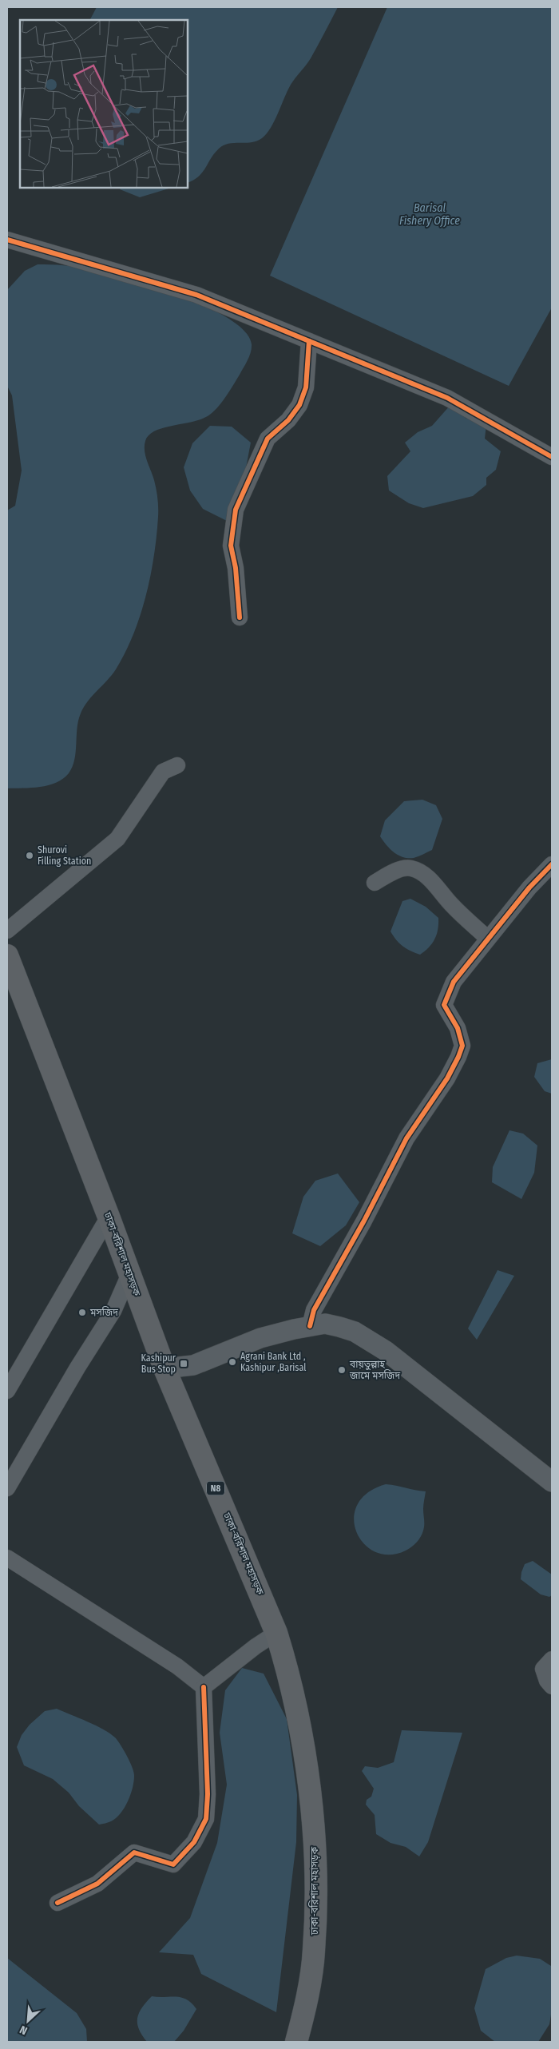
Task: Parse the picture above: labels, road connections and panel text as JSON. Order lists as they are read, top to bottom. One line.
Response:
{"streets":{"highway":["ঢাকা-বরিশাল মহাসড়ক","N8"]},"water":["Barisal Fishery Office"],"places":{"other":["Shurovi Filling Station","মসজিদ","Agrani Bank Ltd , Kashipur ,Barisal","বায়তুল্লাহ জামে মসজিদ"],"transit":["Kashipur Bus Stop"]},"north":"bottom left"}
